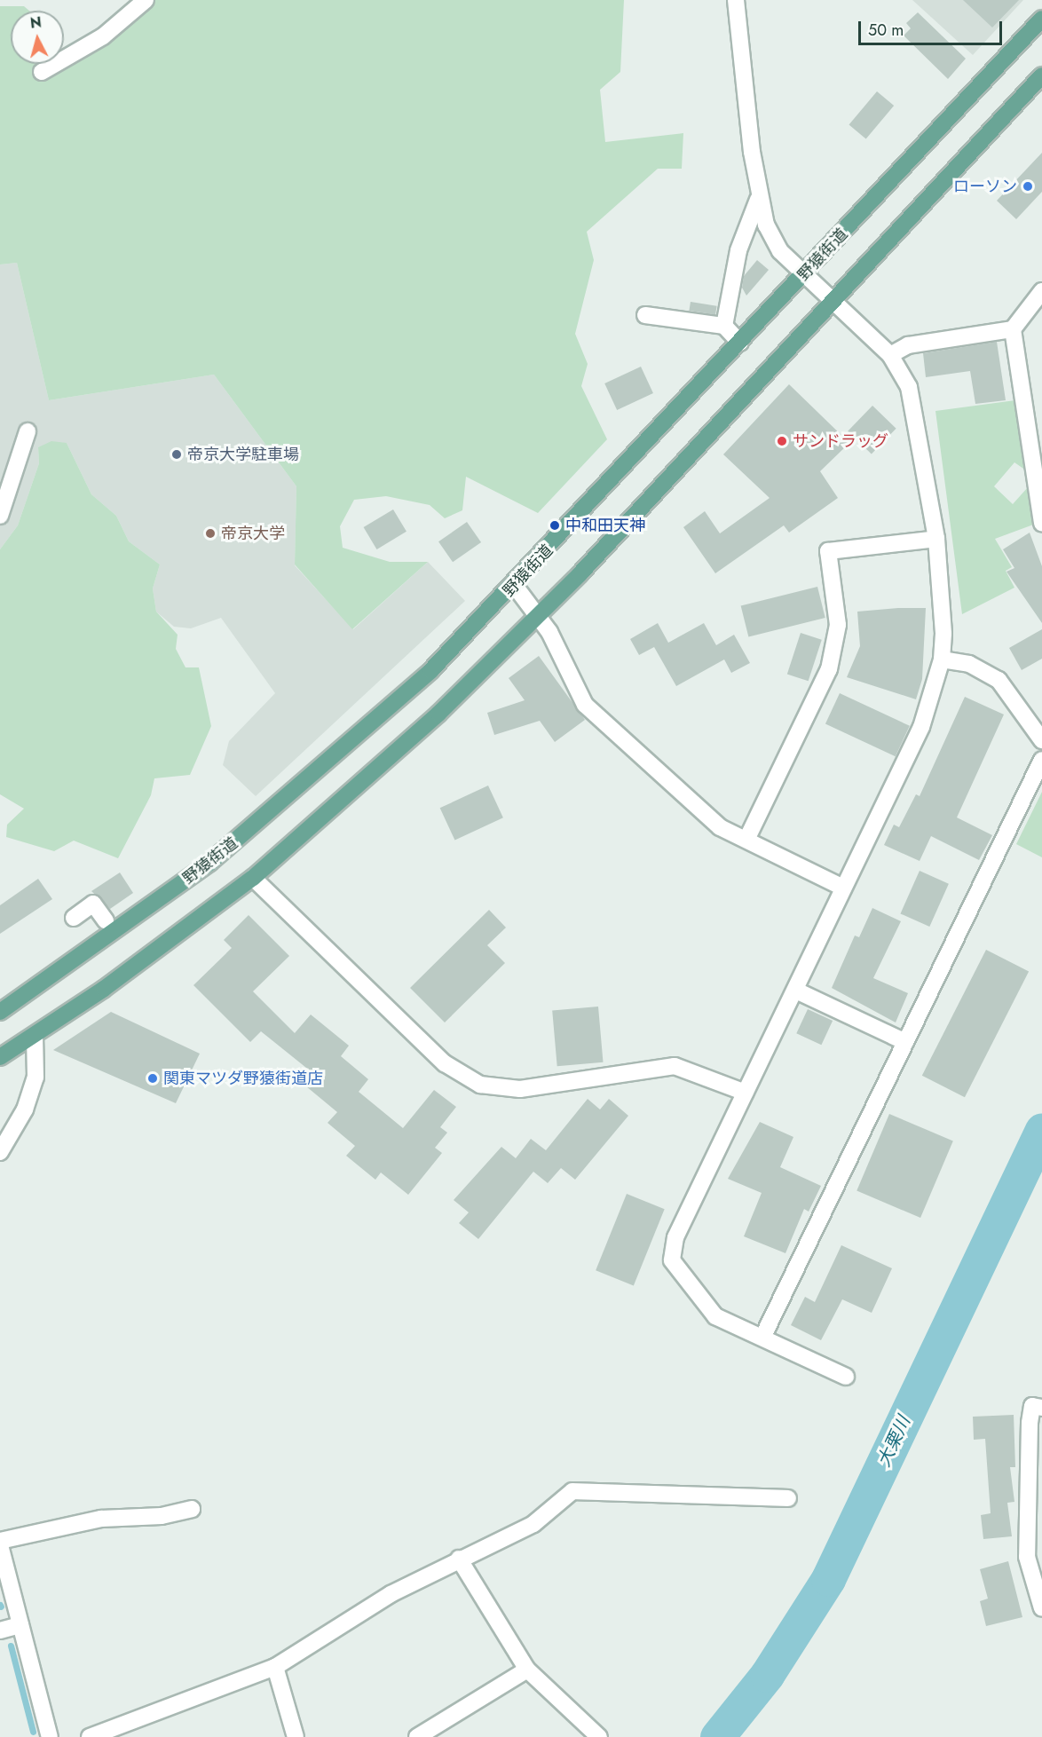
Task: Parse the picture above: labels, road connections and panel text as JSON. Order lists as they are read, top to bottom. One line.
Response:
{"streets":{"main road":["野猿街道"]},"water":["大栗川"],"places":["ローソン","サンドラッグ","帝京大学駐車場","中和田天神","帝京大学","関東マツダ野猿街道店"],"scale_bar":"50 m","north":"top"}
